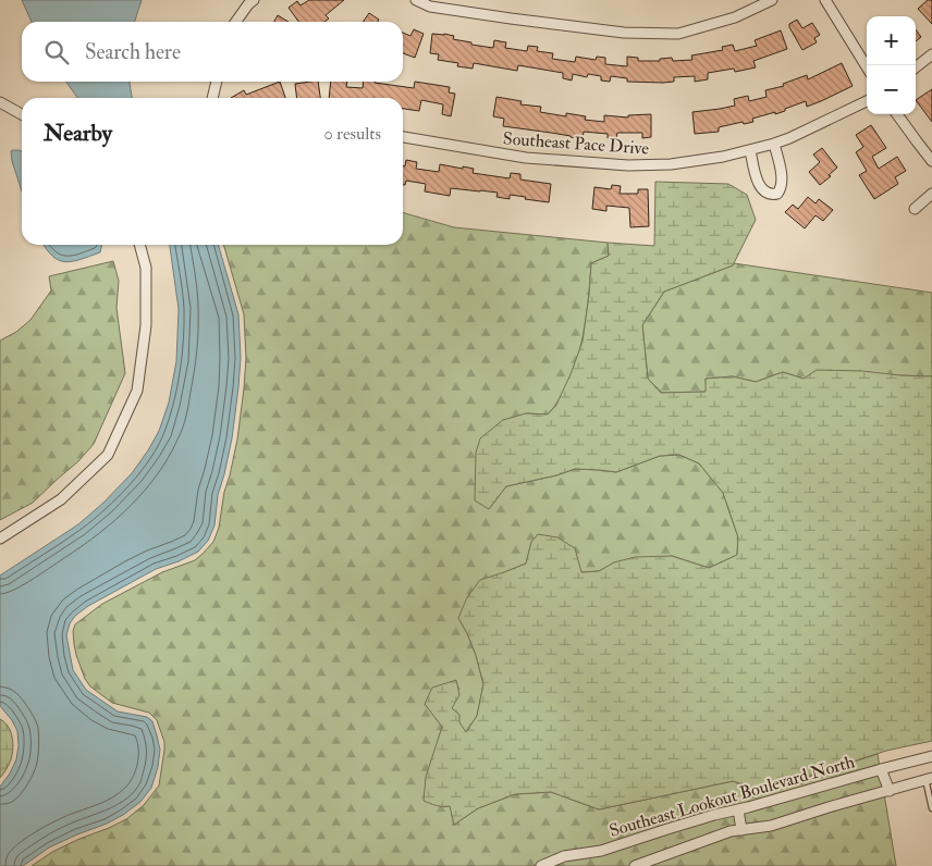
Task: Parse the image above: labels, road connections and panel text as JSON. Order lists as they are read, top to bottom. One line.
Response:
{"streets":{"street":["Southeast Pace Drive","Southeast Lookout Boulevard North"]},"page":{"map_buttons":["+","−"],"search":"Search here","heading":["Nearby","0 results"]}}
